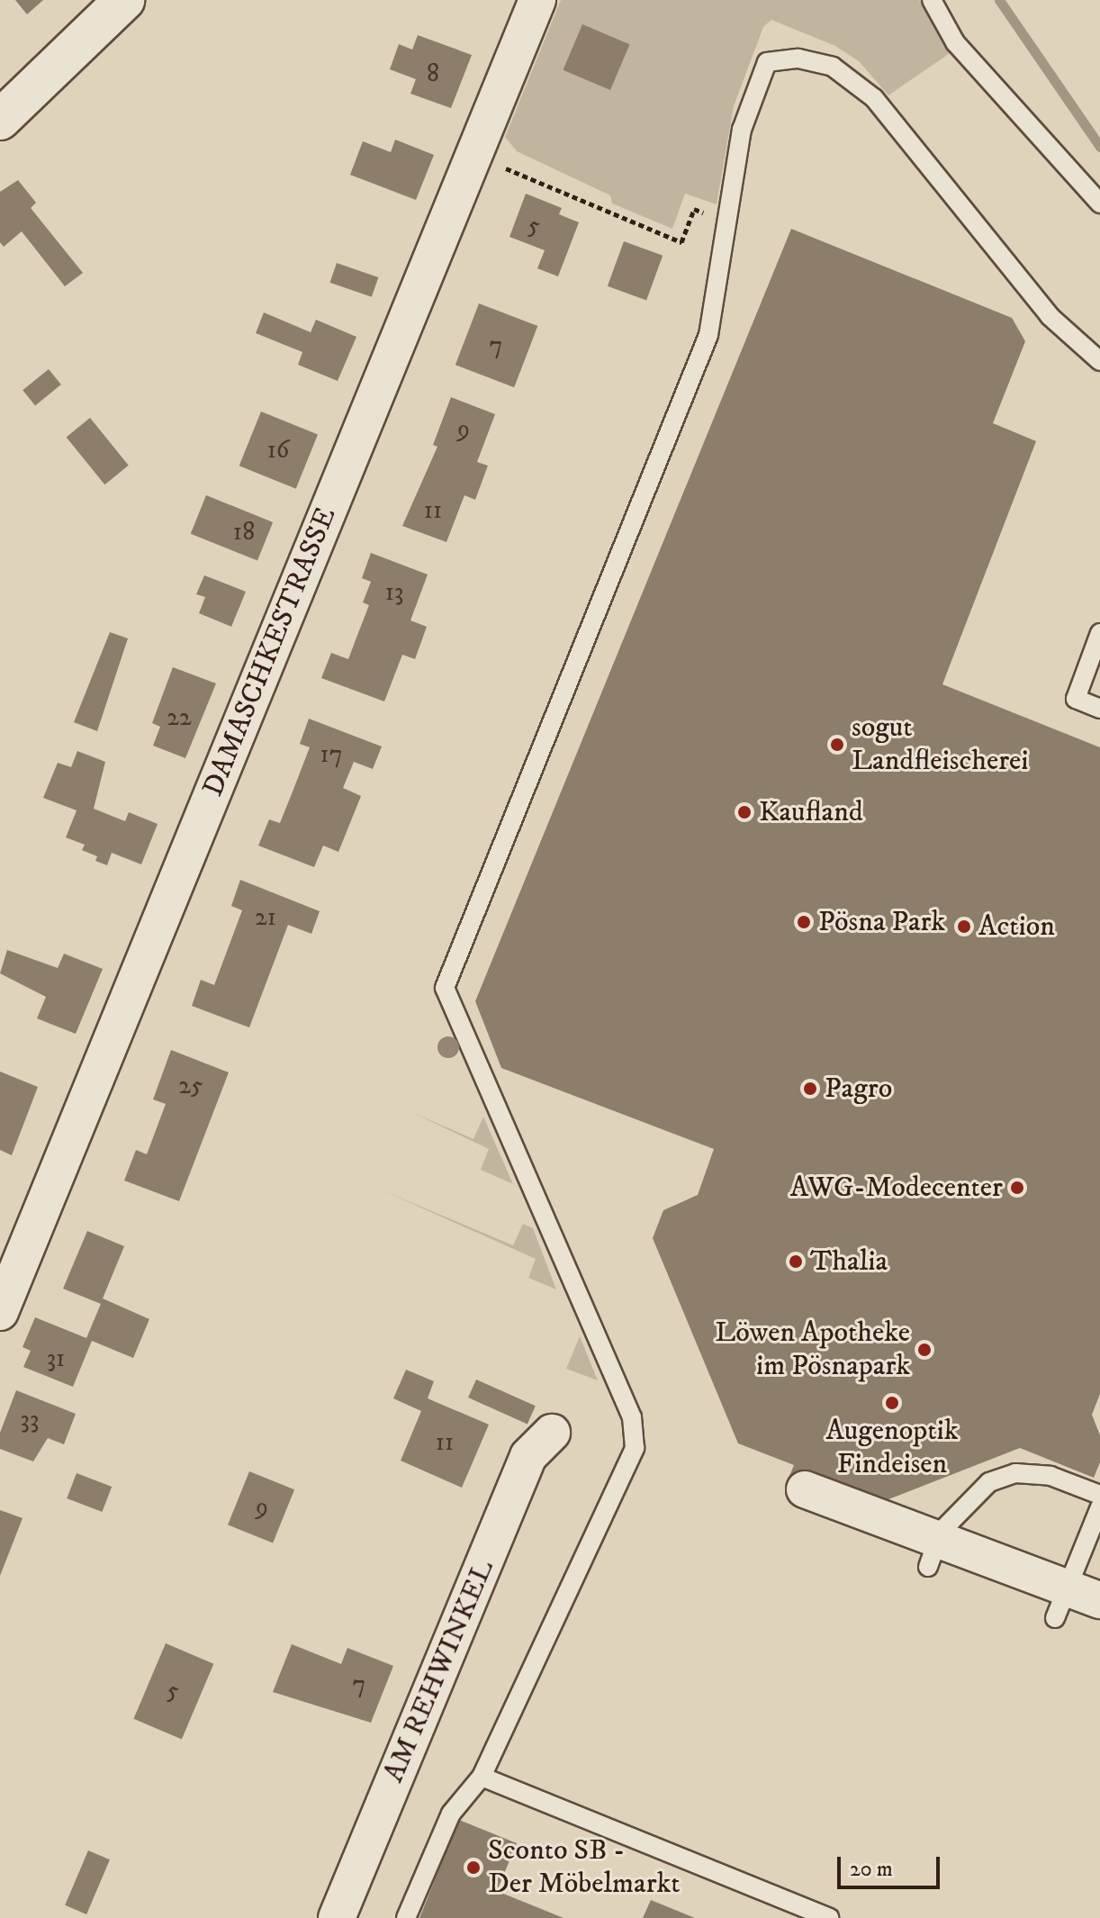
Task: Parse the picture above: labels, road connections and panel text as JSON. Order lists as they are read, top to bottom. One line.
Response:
{"streets":{"street":["DAMASCHKESTRASSE","AM REHWINKEL"]},"places":["sogut Landfleischerei","Kaufland","Pösna Park","Action","Pagro","AWG-Modecenter","Thalia","Löwen Apotheke im Pösnapark","Augenoptik Findeisen","Sconto SB - Der Möbelmarkt"],"house_numbers":["8","5","7","9","16","11","18","13","22","17","21","25","31","33","11","9","7","5"],"scale_bar":"20 m"}
